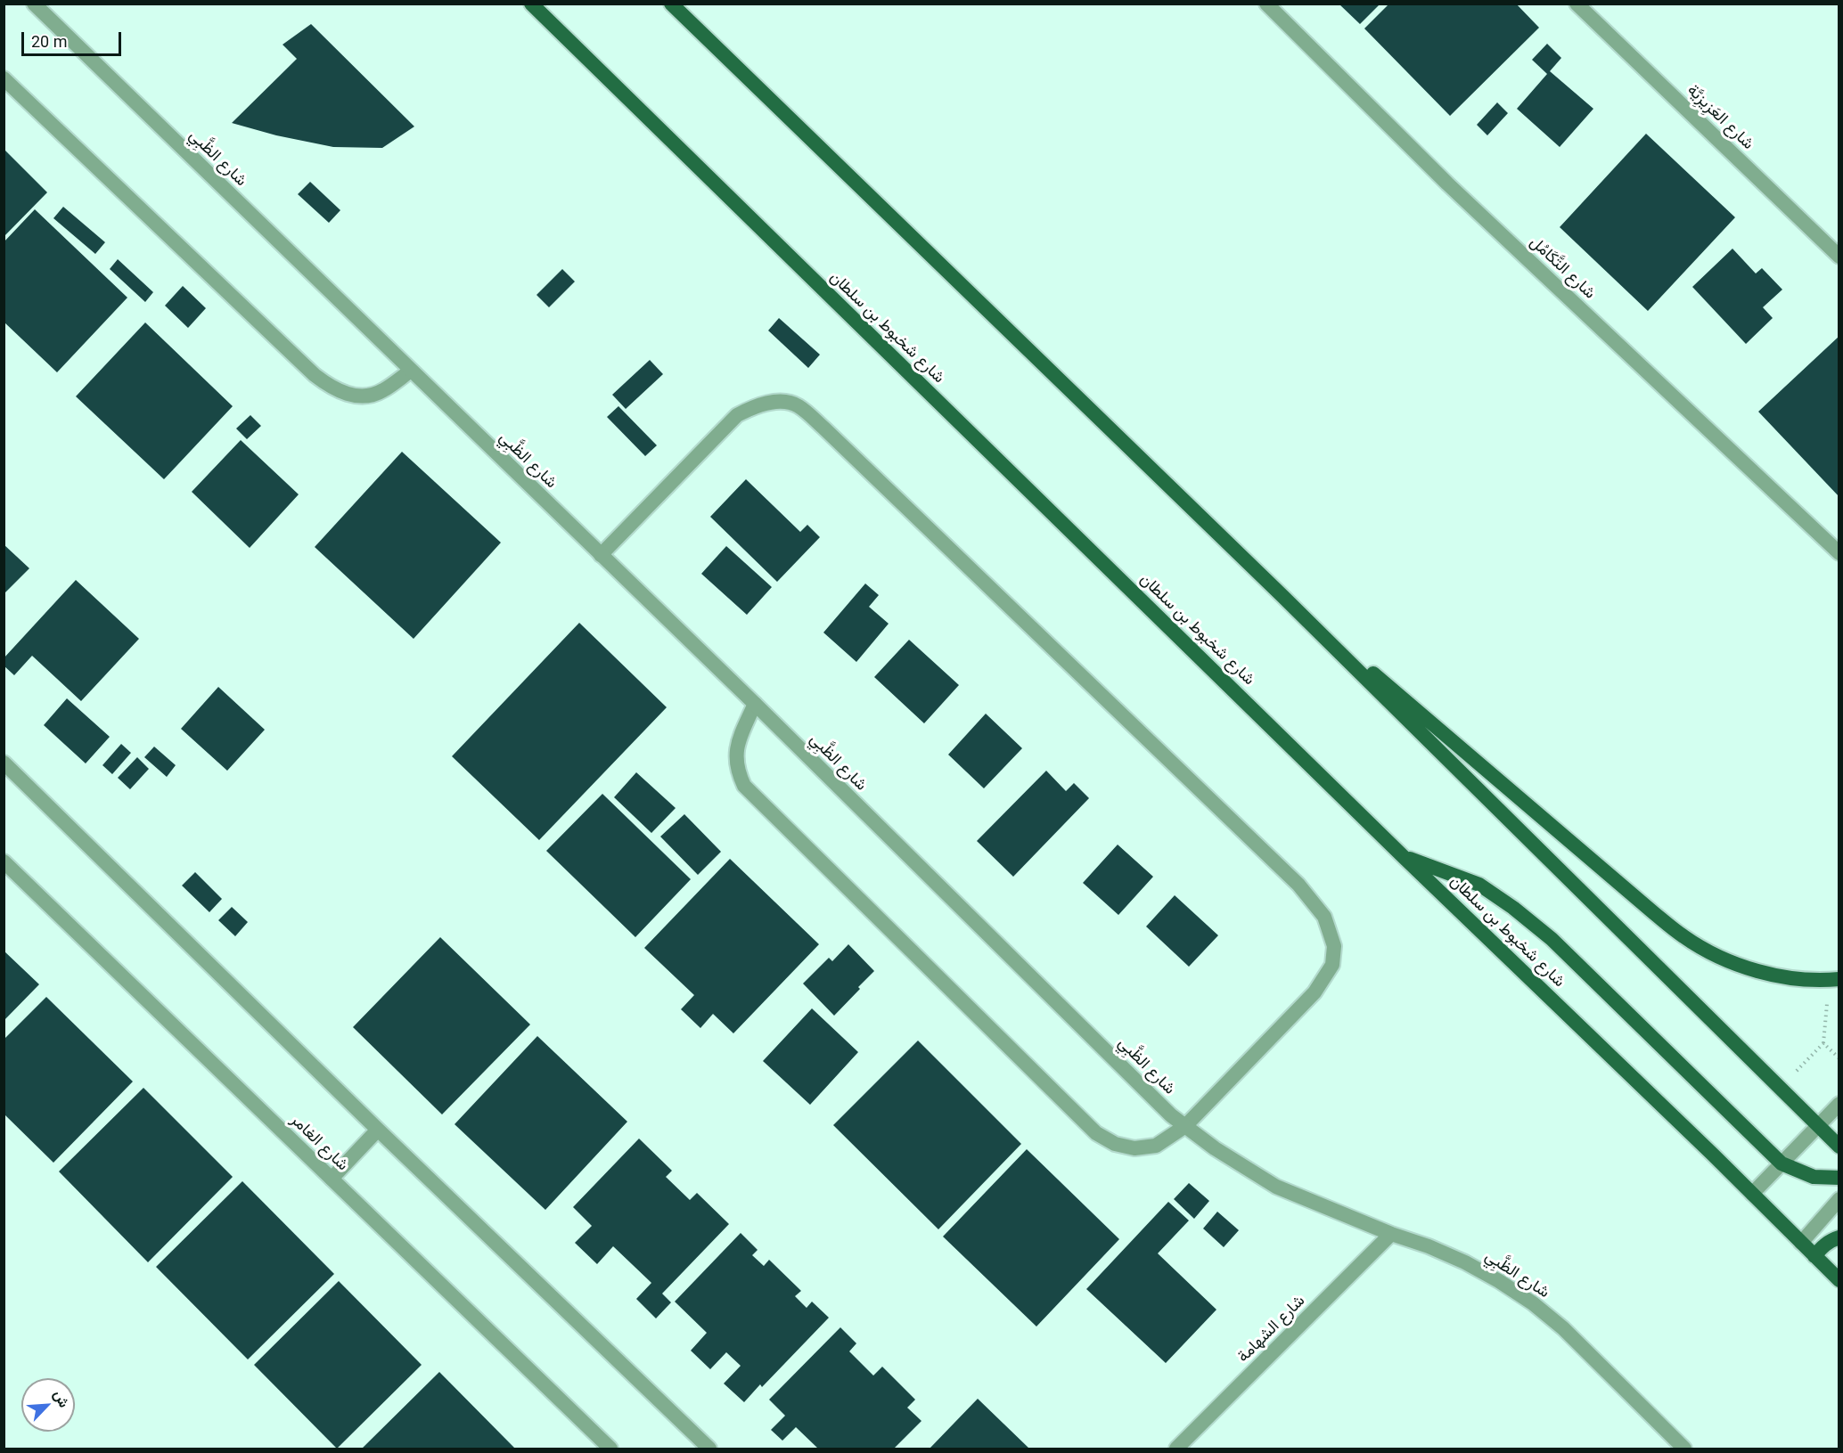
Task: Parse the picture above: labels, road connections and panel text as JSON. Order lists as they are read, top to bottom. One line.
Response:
{"streets":{"main road":["شارع شخبوط بن سلطان"],"street":["شارع العَزِيزِيَّة","شارع الظَّبِي","شارع التَّكَامُل","شارع الغامر","شارع الشهامة"]},"crossings":[["شارع الظَّبِي","شارع الشهامة"]],"scale_bar":"20 m","north":"top right"}
